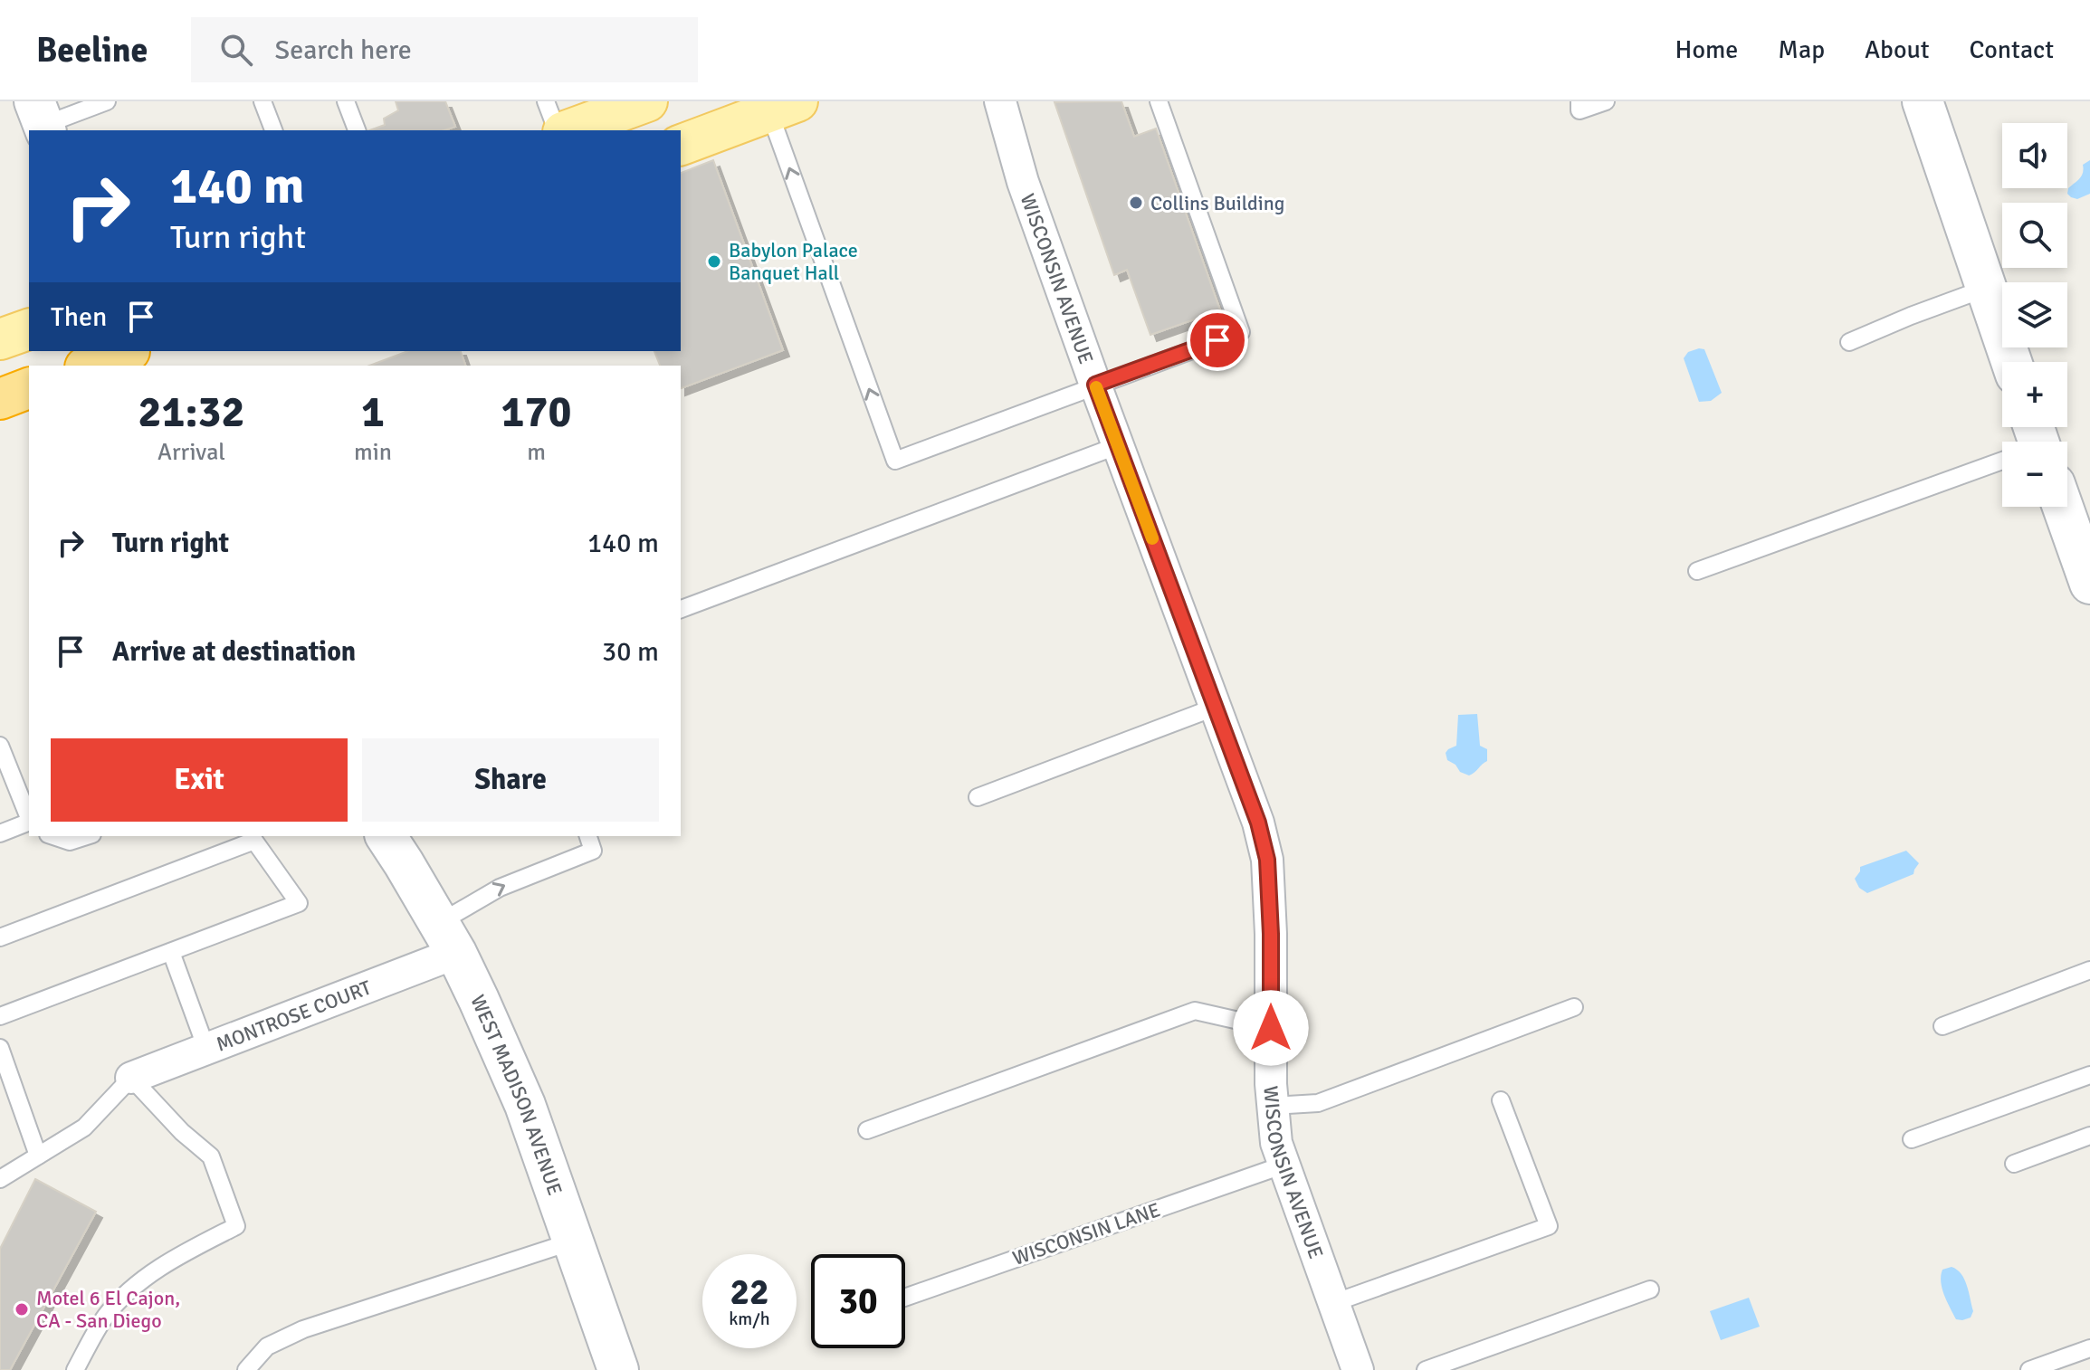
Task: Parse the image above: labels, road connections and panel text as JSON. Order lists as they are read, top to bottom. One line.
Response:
{"streets":{"street":["WISCONSIN AVENUE","MONTROSE COURT","WEST MADISON AVENUE"],"lane":["WISCONSIN LANE"]},"crossings":[["WISCONSIN AVENUE","WISCONSIN LANE"],["MONTROSE COURT","WEST MADISON AVENUE"]],"places":["Collins Building","Babylon Palace Banquet Hall","Motel 6 El Cajon, CA - San Diego"],"page":{"header":"Beeline","search":"Search here","nav":["Home","Map","About","Contact"],"map_buttons":["+","−"],"turn":["140 m","Turn right"],"then":"Then","eta":["21:32","Arrival","1","min","170","m"],"list":[{"name":"Turn right","value":"140 m"},{"name":"Arrive at destination","value":"30 m"}],"buttons":["Exit","Share"],"speed":"22 km/h","limit":"30"}}
